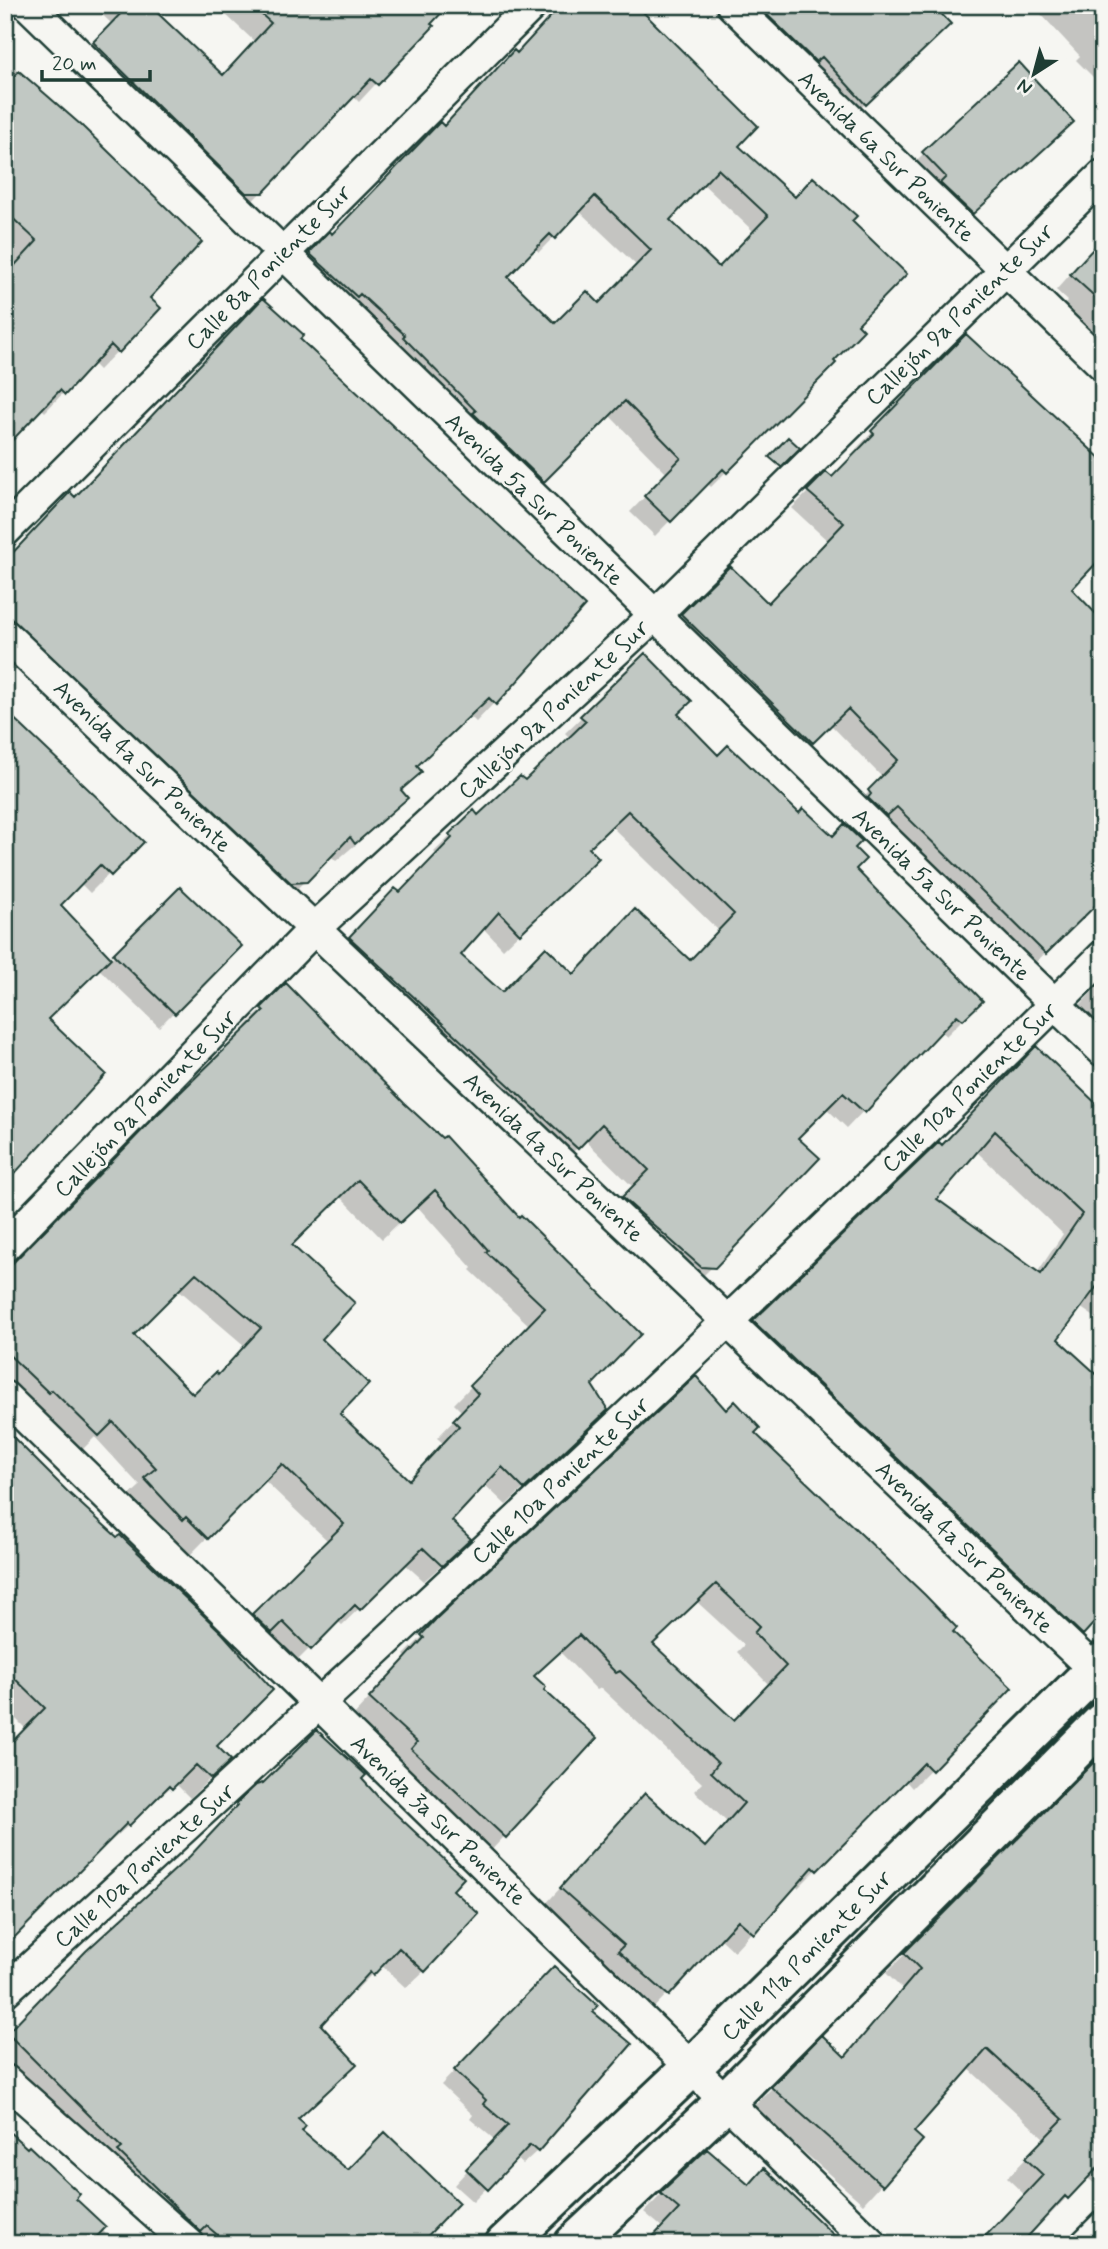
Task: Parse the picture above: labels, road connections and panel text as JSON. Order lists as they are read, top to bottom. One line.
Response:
{"streets":{"main road":["Calle 11a Poniente Sur"],"street":["Avenida 6a Sur Poniente","Calle 8a Poniente Sur","Callejón 9a Poniente Sur","Avenida 5a Sur Poniente","Avenida 4a Sur Poniente","Calle 10a Poniente Sur","Avenida 3a Sur Poniente"]},"crossings":[["Avenida 6a Sur Poniente","Callejón 9a Poniente Sur"],["Calle 8a Poniente Sur","Avenida 5a Sur Poniente"],["Callejón 9a Poniente Sur","Avenida 5a Sur Poniente"],["Callejón 9a Poniente Sur","Avenida 4a Sur Poniente"],["Avenida 5a Sur Poniente","Calle 10a Poniente Sur"],["Avenida 4a Sur Poniente","Calle 10a Poniente Sur"],["Avenida 4a Sur Poniente","Calle 11a Poniente Sur"],["Calle 10a Poniente Sur","Avenida 3a Sur Poniente"],["Avenida 3a Sur Poniente","Calle 11a Poniente Sur"]],"scale_bar":"20 m","north":"bottom left"}
